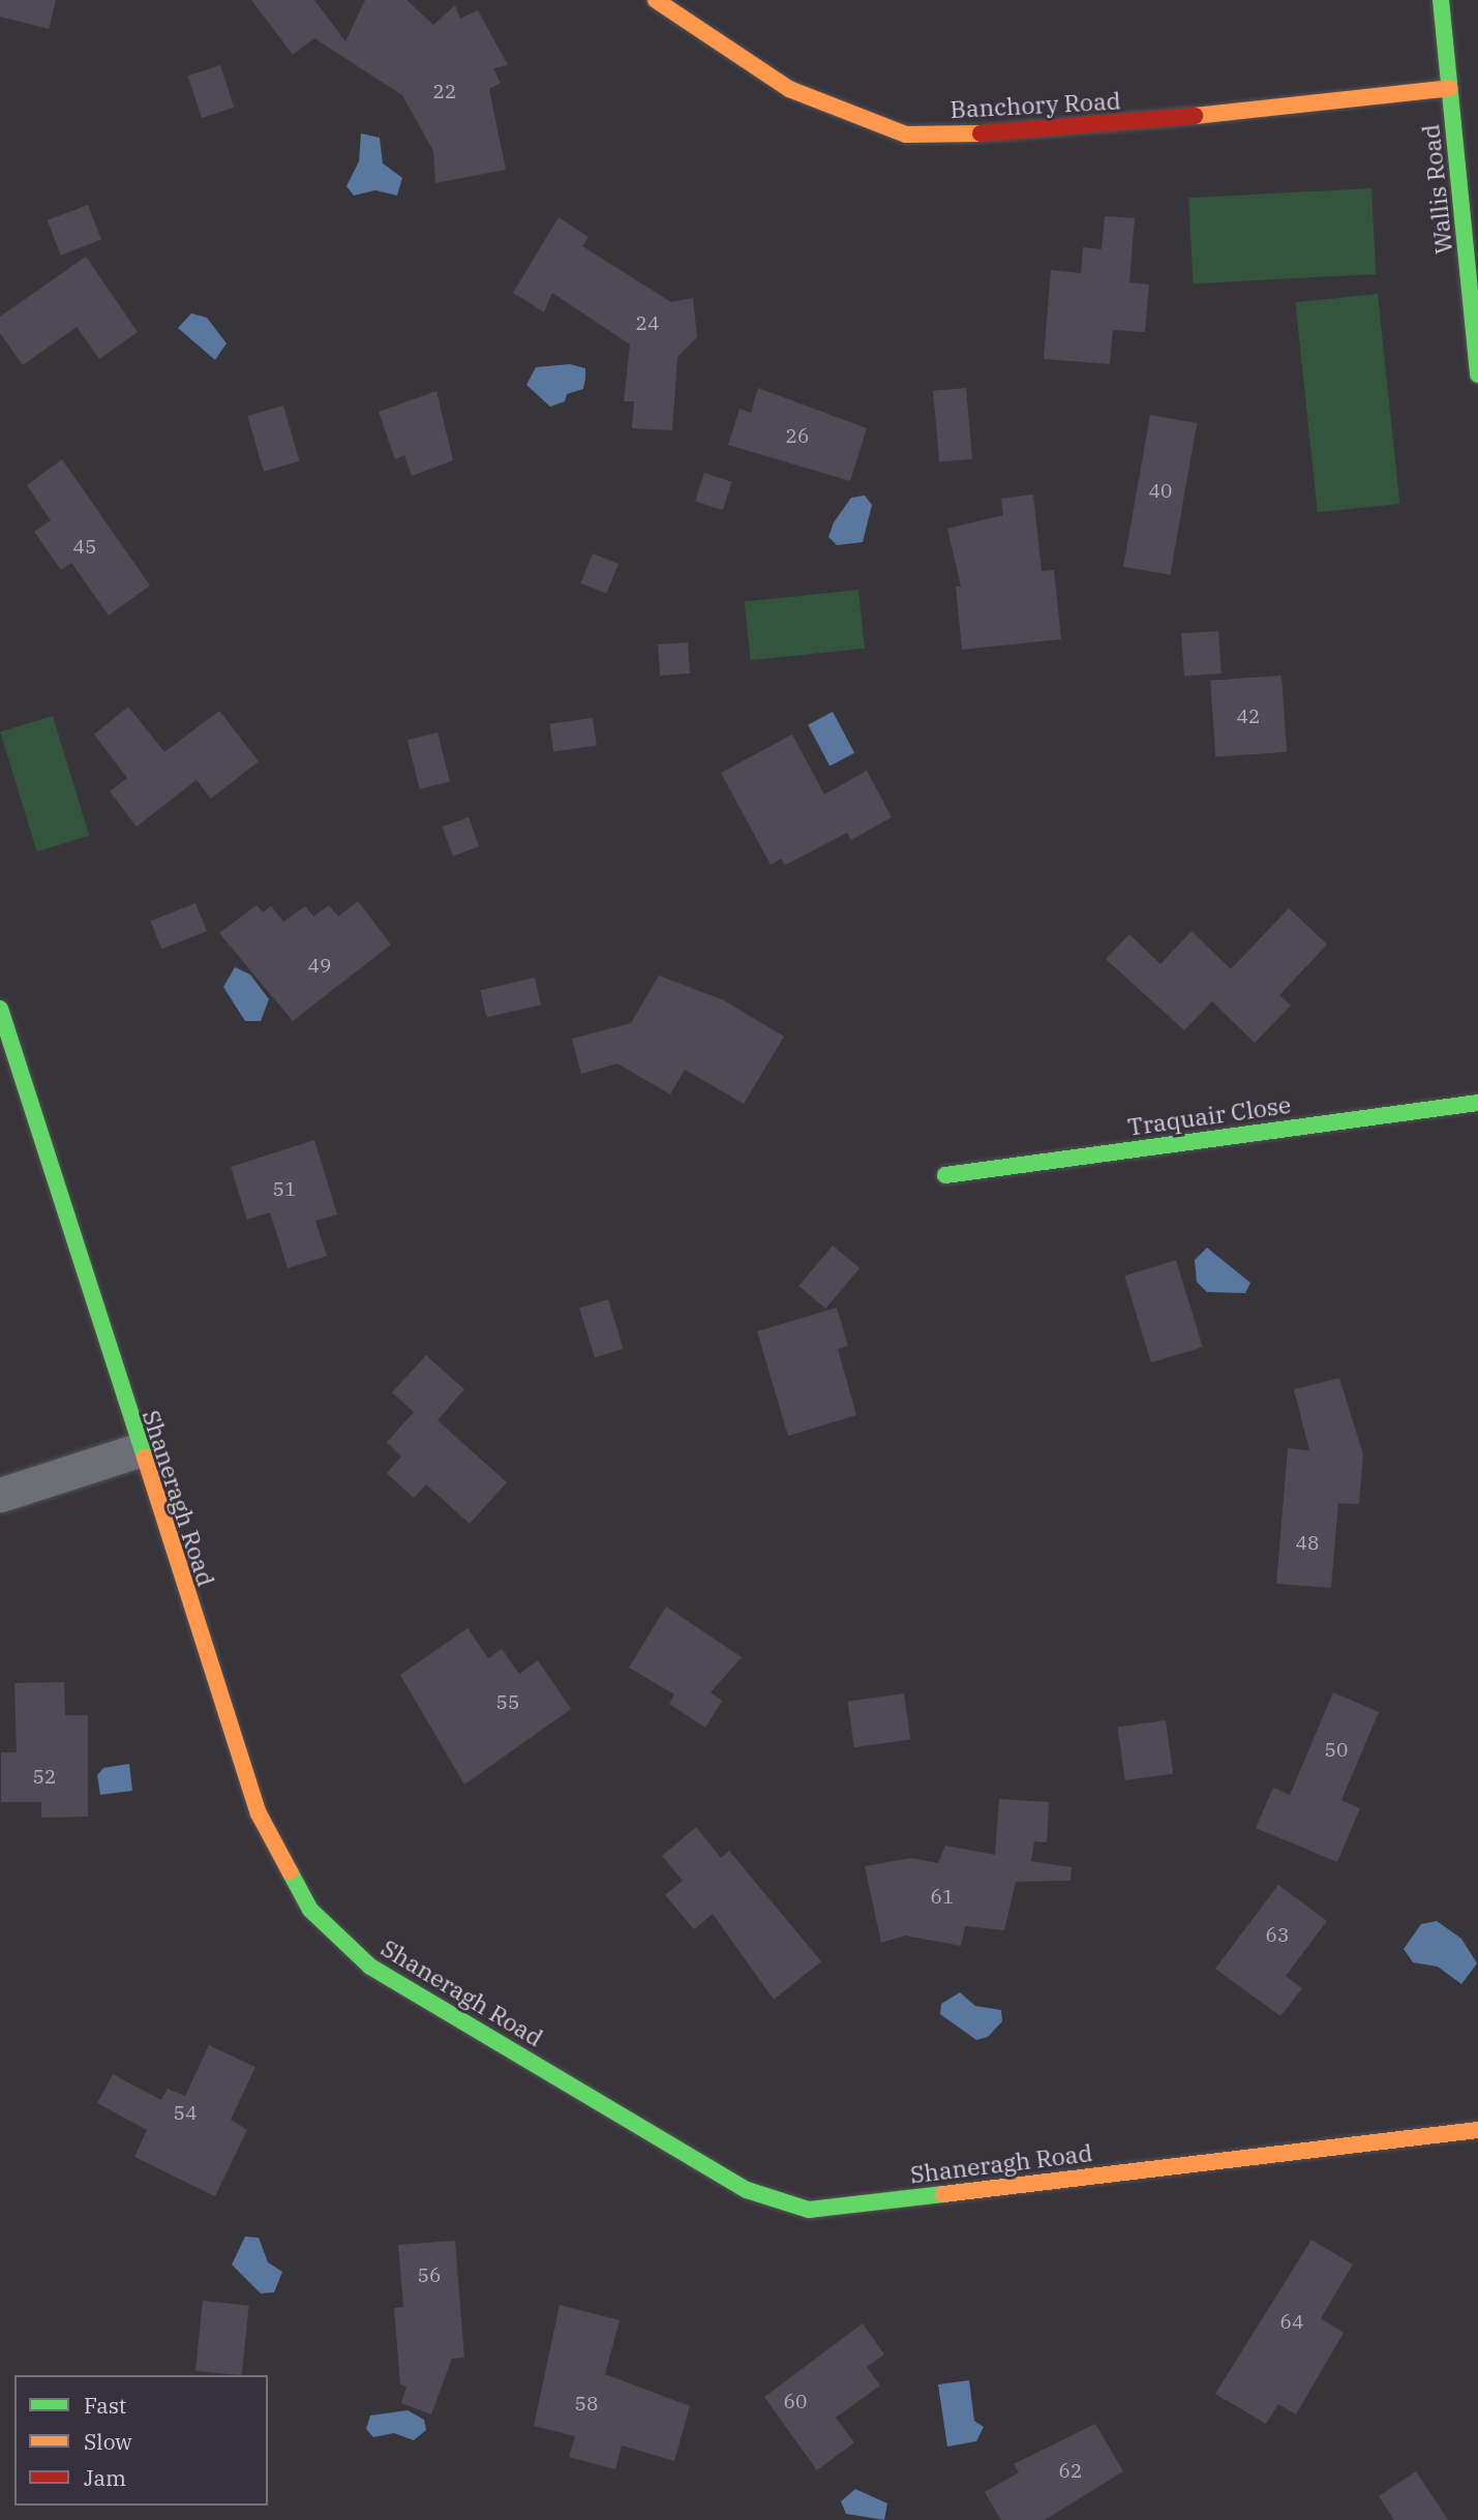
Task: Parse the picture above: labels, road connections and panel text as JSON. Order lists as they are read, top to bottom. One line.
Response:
{"streets":{"street":["Banchory Road","Wallis Road","Traquair Close","Shaneragh Road"]},"crossings":[["Banchory Road","Wallis Road"]],"house_numbers":["22","24","26","40","45","42","49","51","48","55","50","52","61","63","54","56","64","60","58","62"],"legend":["Fast","Slow","Jam"]}
